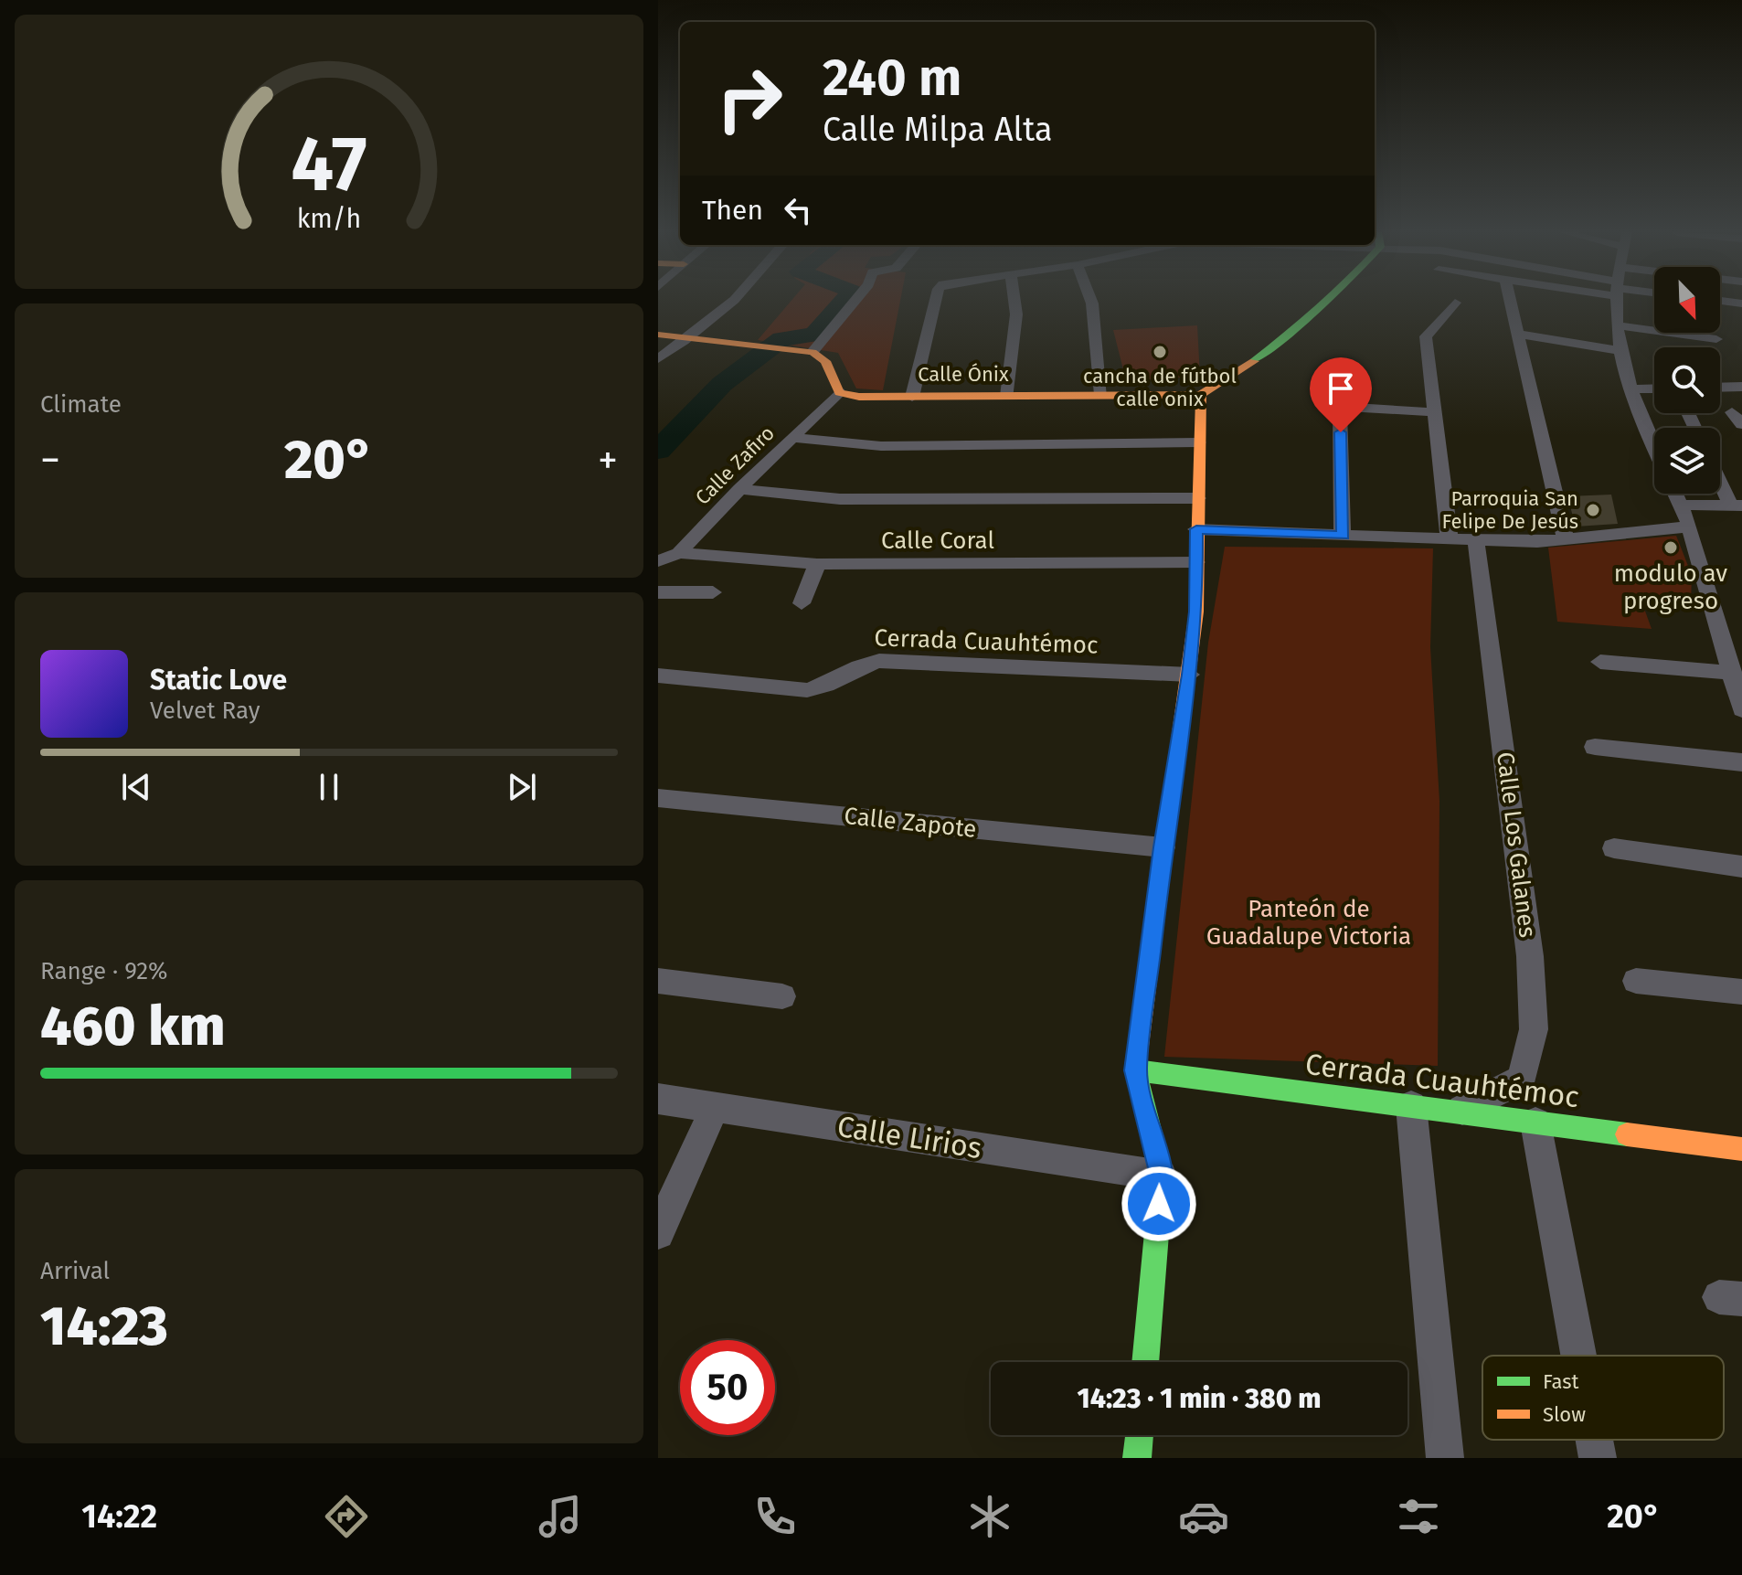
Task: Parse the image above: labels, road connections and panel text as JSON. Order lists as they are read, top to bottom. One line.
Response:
{"streets":{"street":["Calle Ónix","Calle Zafiro","Calle Coral","Cerrada Cuauhtémoc","Calle Zapote","Calle Los Galanes","Calle Lirios"]},"crossings":[["Calle Ónix","Calle Zafiro"],["Calle Zafiro","Calle Coral"],["Cerrada Cuauhtémoc","Calle Los Galanes"]],"parks":["Panteón de Guadalupe Victoria"],"places":["cancha de fútbol calle onix","Parroquia San Felipe De Jesús","modulo av progreso"],"legend":["Fast","Slow"],"north":"bottom right","page":{"turn":["240 m","Calle Milpa Alta"],"then":"Then","tile":["Climate",["Range · 92%","460 km"],["Arrival","14:23"]],"heat":["−","20°","+"],"song":["Static Love","Velvet Ray"],"limit":"50","trip":"14:23 · 1 min · 380 m","tabs":["14:22","20°"],"gauge":["47","km/h"]}}
